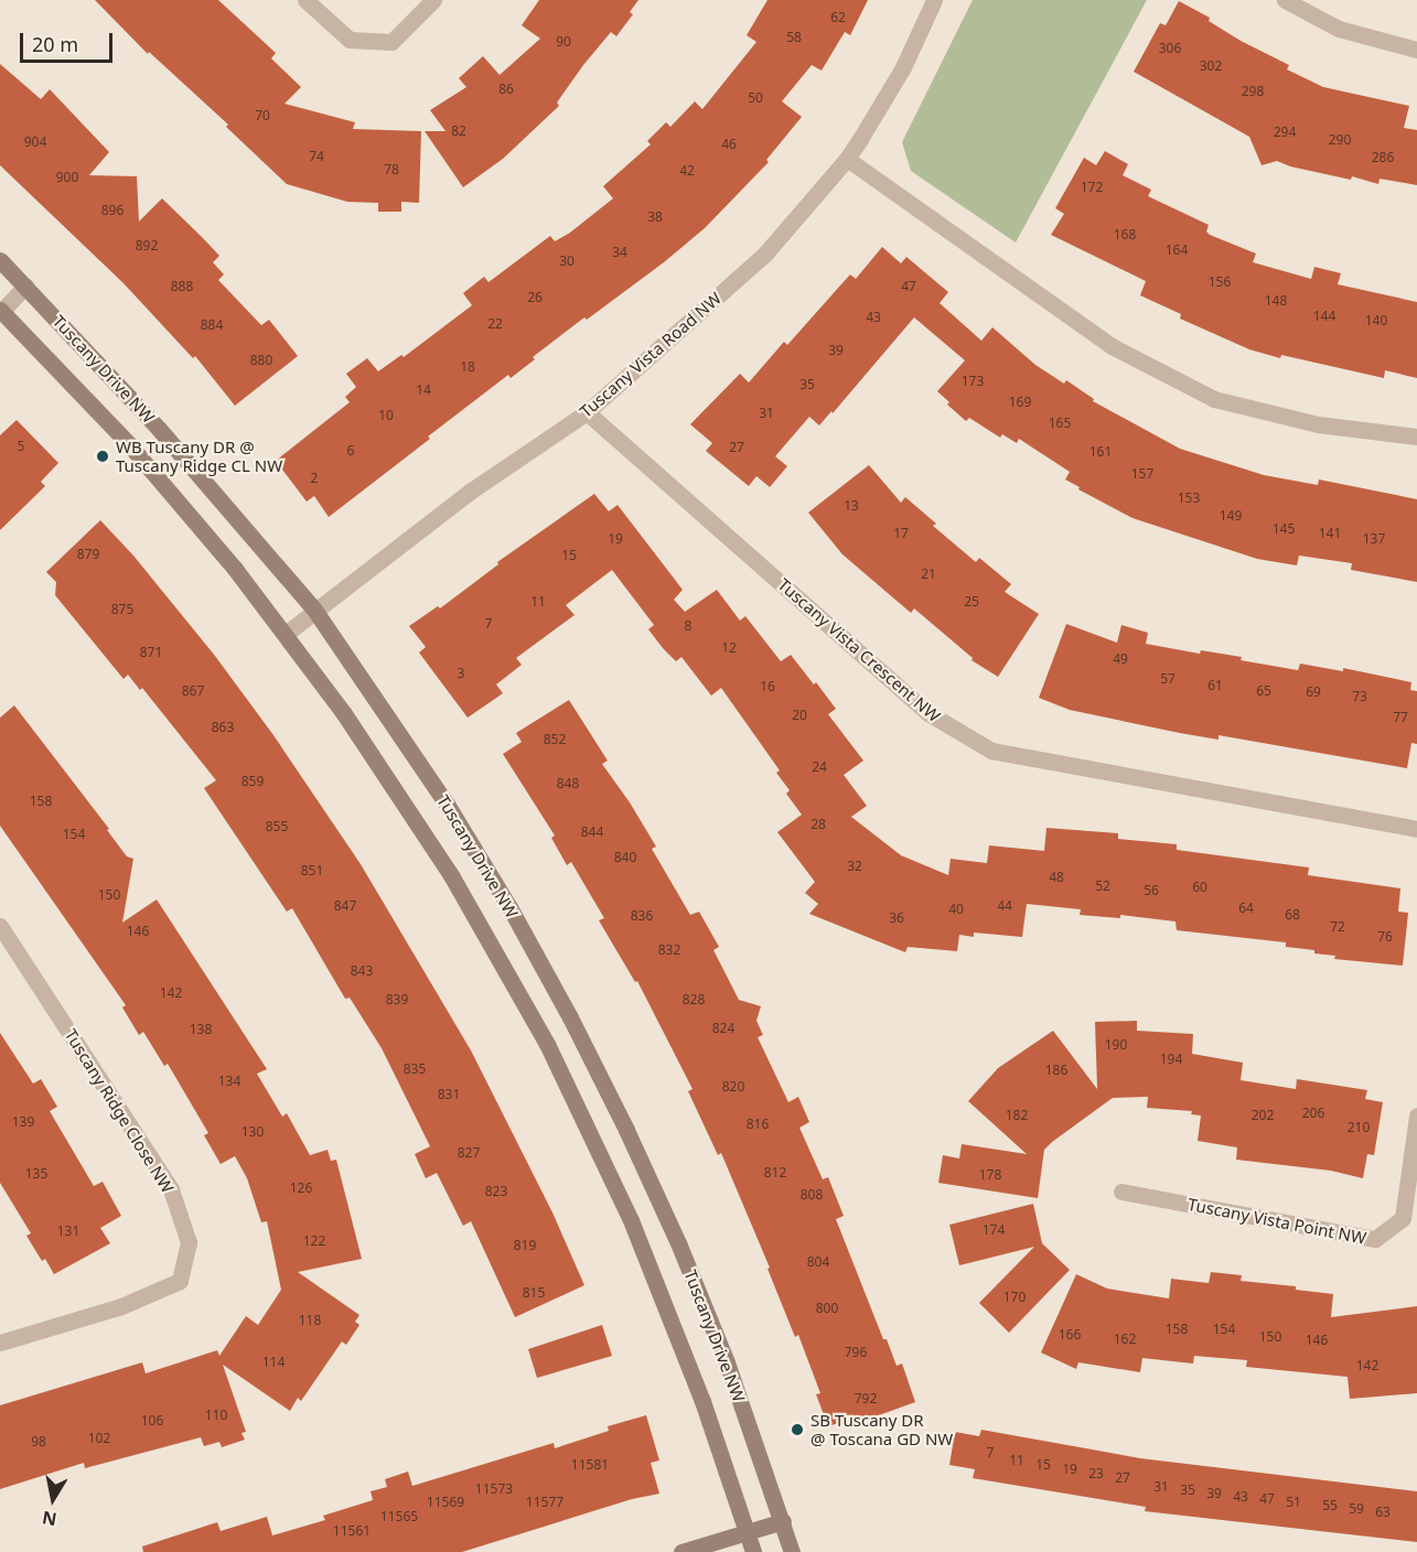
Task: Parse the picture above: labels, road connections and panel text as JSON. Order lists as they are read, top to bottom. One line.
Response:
{"streets":{"street":["Tuscany Vista Road NW","Tuscany Drive NW","Tuscany Vista Crescent NW","Tuscany Ridge Close NW","Tuscany Vista Point NW"]},"crossings":[["Tuscany Vista Road NW","Tuscany Drive NW"],["Tuscany Vista Road NW","Tuscany Vista Crescent NW"]],"places":["WB Tuscany DR @ Tuscany Ridge CL NW","SB Tuscany DR @ Toscana GD NW"],"house_numbers":["62","58","90","306","302","86","298","50","70","82","294","290","904","46","74","286","78","42","900","172","896","38","168","892","164","34","30","156","888","47","26","148","144","43","140","22","884","39","880","18","173","35","14","169","31","10","165","5","27","6","161","157","2","153","13","149","145","17","141","19","137","879","15","21","11","25","875","7","8","12","871","49","3","57","61","16","867","65","69","73","20","77","863","852","24","859","848","158","28","855","844","154","840","32","851","48","52","60","56","150","847","44","64","40","68","836","36","72","146","76","832","843","142","839","828","824","138","190","194","835","186","134","820","831","206","182","202","139","816","210","130","827","812","135","178","126","823","808","174","131","122","819","804","815","170","800","118","158","154","166","150","162","146","796","114","142","792","110","106","102","98","7","11","11581","15","19","23","27","31","11573","35","39","43","47","11569","11577","51","55","59","63","11565","11561"],"scale_bar":"20 m","north":"bottom"}
